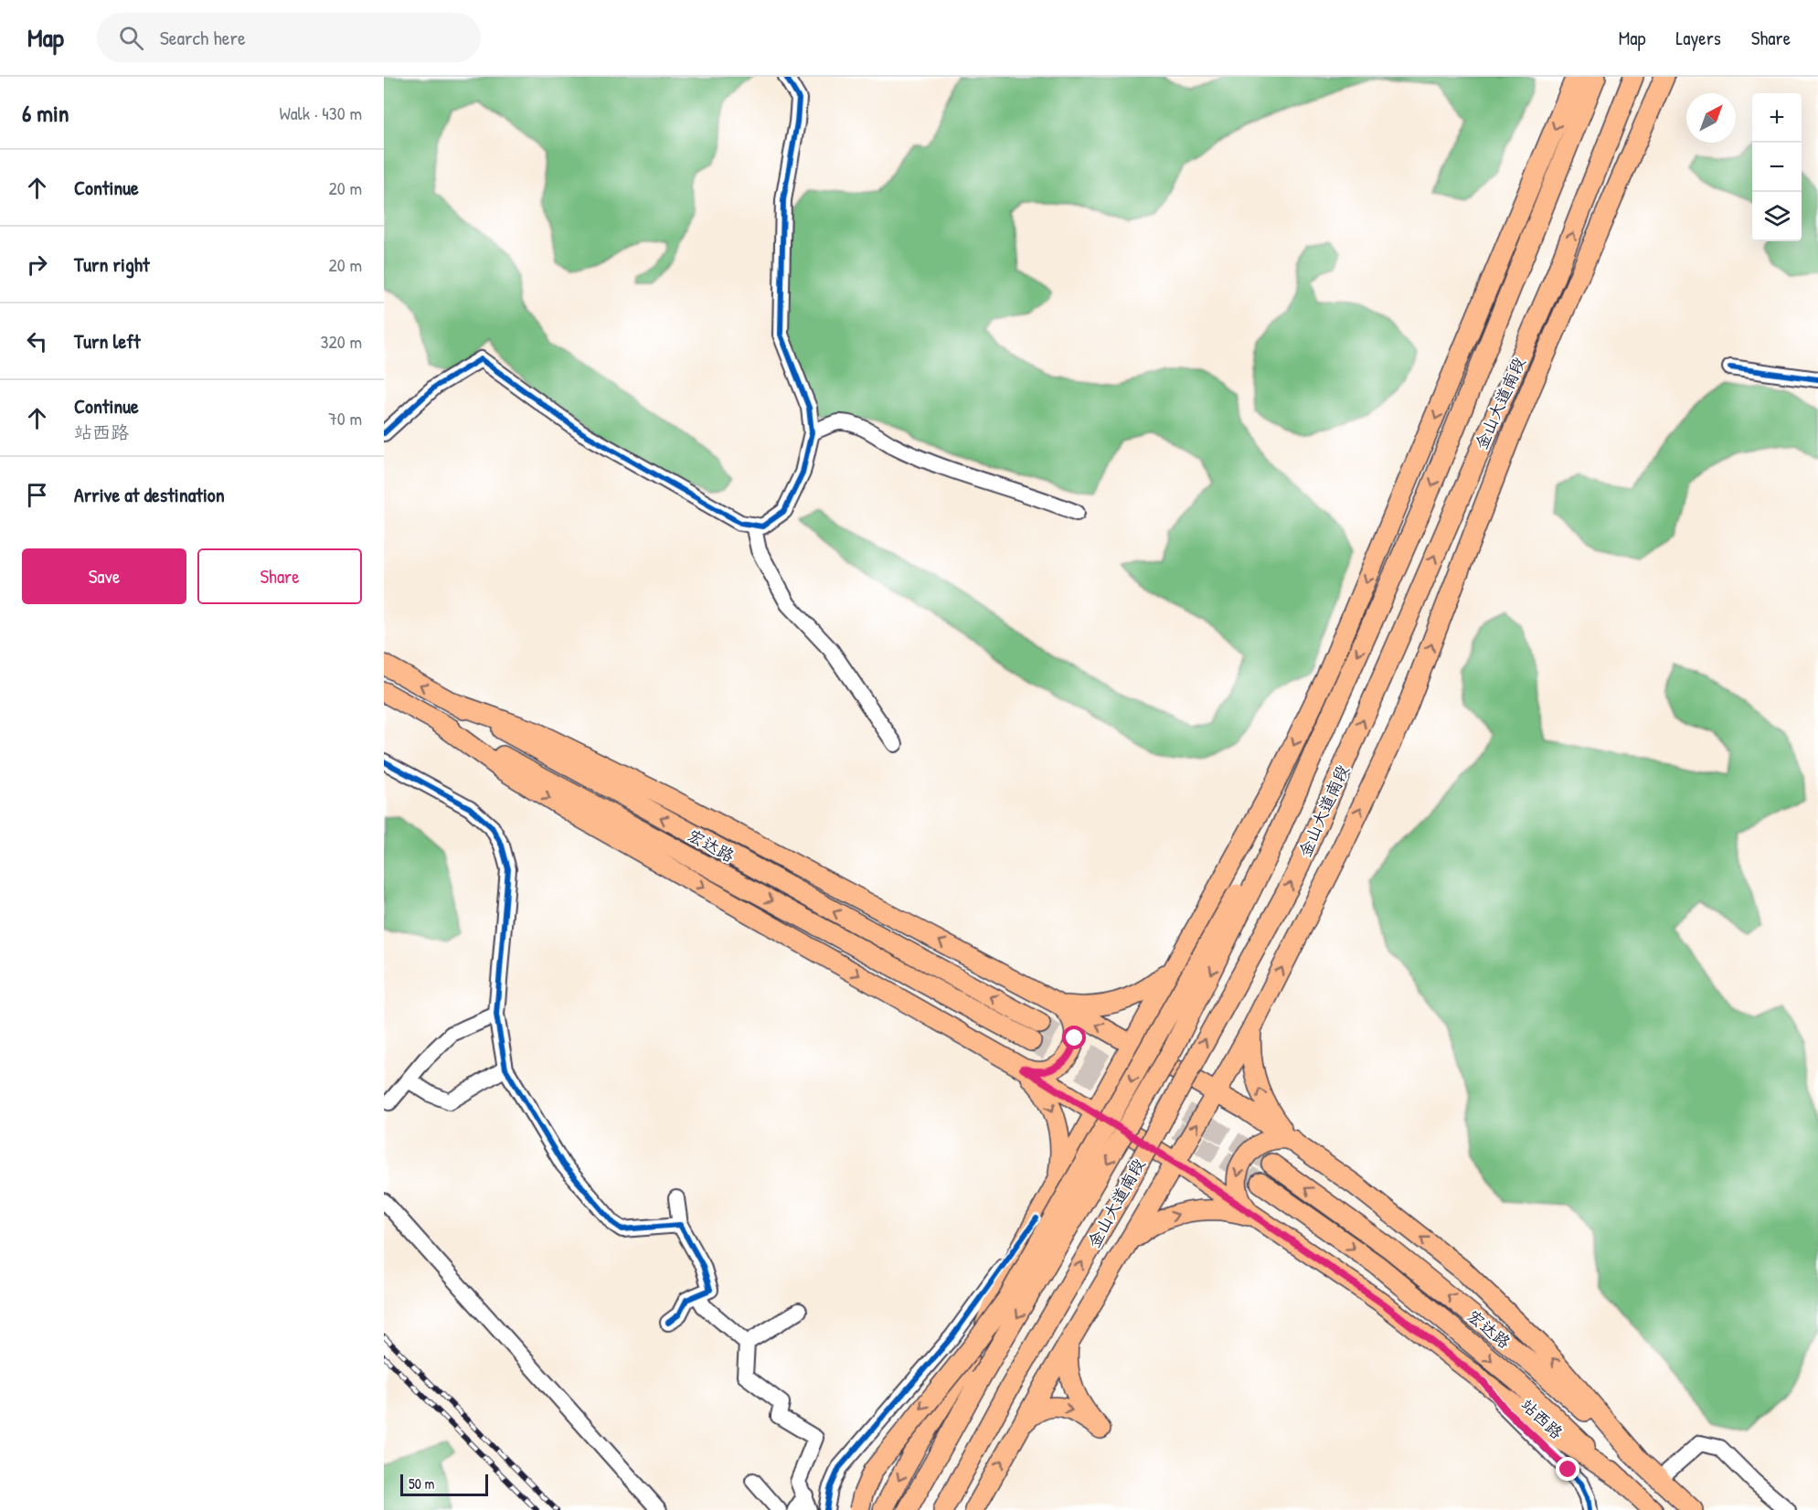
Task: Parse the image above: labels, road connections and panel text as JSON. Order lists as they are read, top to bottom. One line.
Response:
{"streets":{"main road":["金山大道南段","宏达路"],"street":["站西路"]},"scale_bar":"50 m","north":"top right","page":{"header":"Map","search":"Search here","nav":["Map","Layers","Share"],"heading":["6 min","Walk · 430 m"],"map_buttons":["+","−"],"list":[["Continue","20 m"],["Turn right","20 m"],["Turn left","320 m"],["Continue","站西路","70 m"],"Arrive at destination"],"buttons":["Save","Share"],"scale":"50 m"}}
